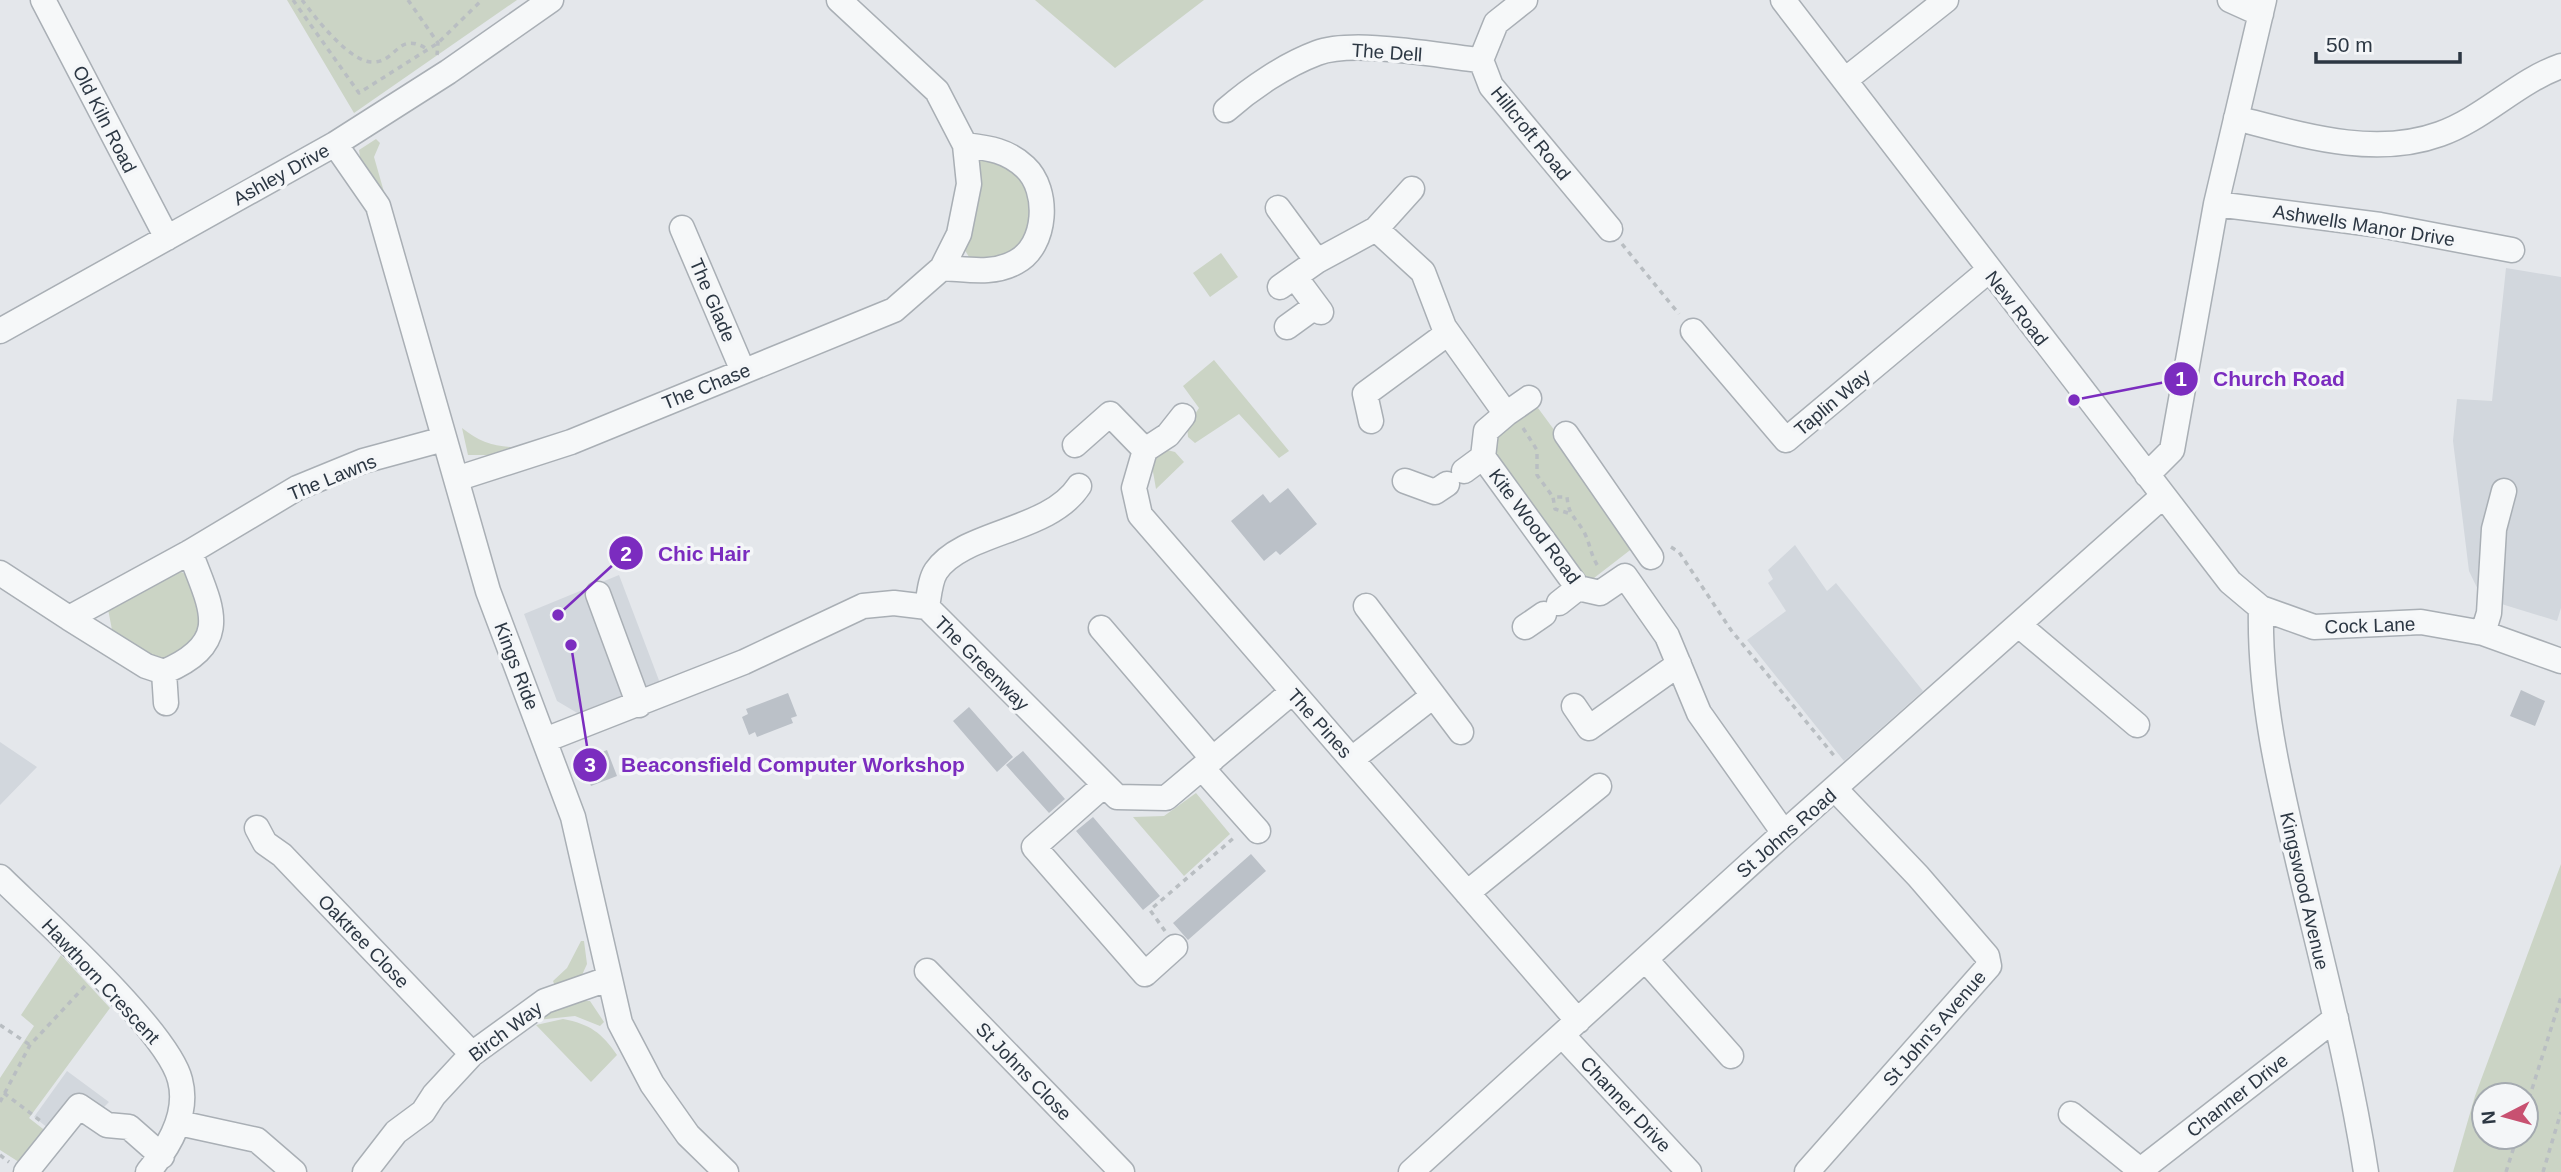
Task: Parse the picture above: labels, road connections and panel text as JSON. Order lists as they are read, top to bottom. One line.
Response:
{"streets":{"street":["The Dell","Old Kiln Road","Hillcroft Road","Ashley Drive","Ashwells Manor Drive","The Glade","New Road","The Chase","Taplin Way","The Lawns","Kite Wood Road","Cock Lane","The Greenway","Kings Ride","The Pines","St Johns Road","Kingswood Avenue","Oaktree Close","Hawthorn Crescent","St John's Avenue","Birch Way","St Johns Close","Channer Drive"]},"crossings":[["The Dell","Hillcroft Road"],["Old Kiln Road","Ashley Drive"],["Ashley Drive","Kings Ride"],["The Glade","The Chase"],["New Road","Taplin Way"],["New Road","Cock Lane"],["New Road","St Johns Road"],["New Road","Kingswood Avenue"],["The Chase","Kings Ride"],["The Lawns","Kings Ride"],["Cock Lane","Kingswood Avenue"],["The Greenway","Kings Ride"],["The Greenway","The Pines"],["Kings Ride","Birch Way"],["The Pines","St Johns Road"],["The Pines","Channer Drive"],["St Johns Road","St John's Avenue"],["St Johns Road","Channer Drive"],["Kingswood Avenue","Channer Drive"],["Oaktree Close","Birch Way"]],"places":["Church Road","Chic Hair","Beaconsfield Computer Workshop"],"scale_bar":"50 m","north":"left"}
